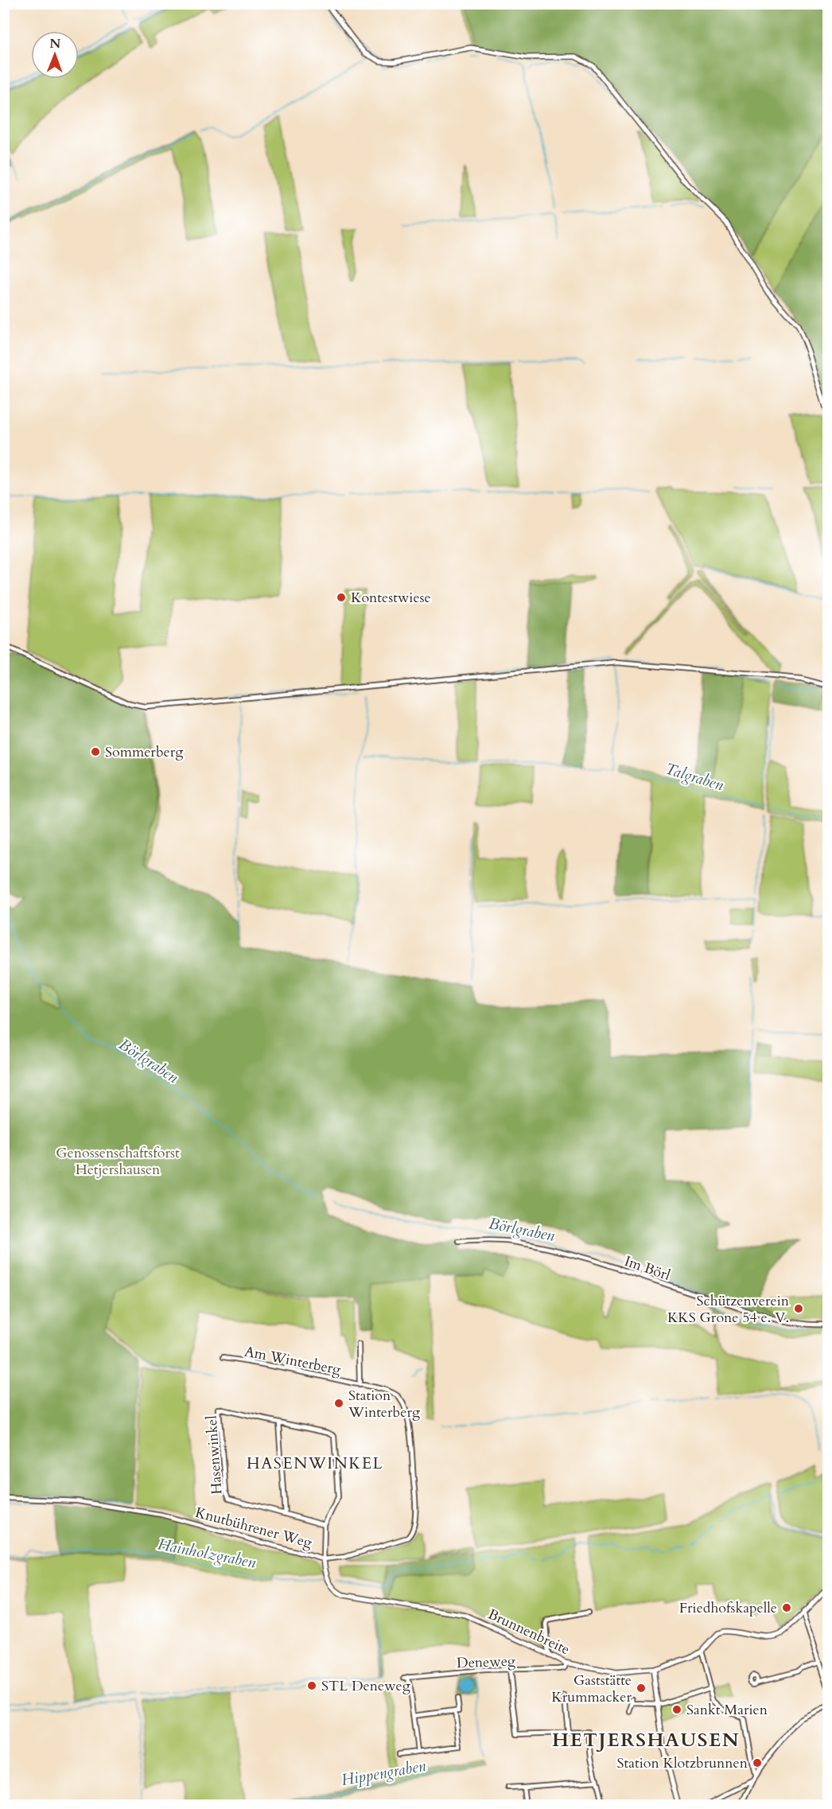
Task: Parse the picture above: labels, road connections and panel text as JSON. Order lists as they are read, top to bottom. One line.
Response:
{"streets":{"street":["Im Börl","Am Winterberg","Hasenwinkel","Knutbührener Weg","Brunnenbreite","Deneweg"]},"crossings":[["Am Winterberg","Hasenwinkel"],["Am Winterberg","Knutbührener Weg"],["Hasenwinkel","Knutbührener Weg"],["Knutbührener Weg","Brunnenbreite"],["Brunnenbreite","Deneweg"]],"districts":["HASENWINKEL","HETJERSHAUSEN"],"water":["Talgraben","Börlgraben","Hainholzgraben","Hippengraben"],"parks":["Genossenschaftsforst Hetjershausen"],"places":["Kontestwiese","Sommerberg","Schützenverein KKS Grone 54 e. V.","Station Winterberg","Friedhofskapelle","STL Deneweg","Gaststätte Krummacker","Sankt Marien","Station Klotzbrunnen"],"north":"top"}
